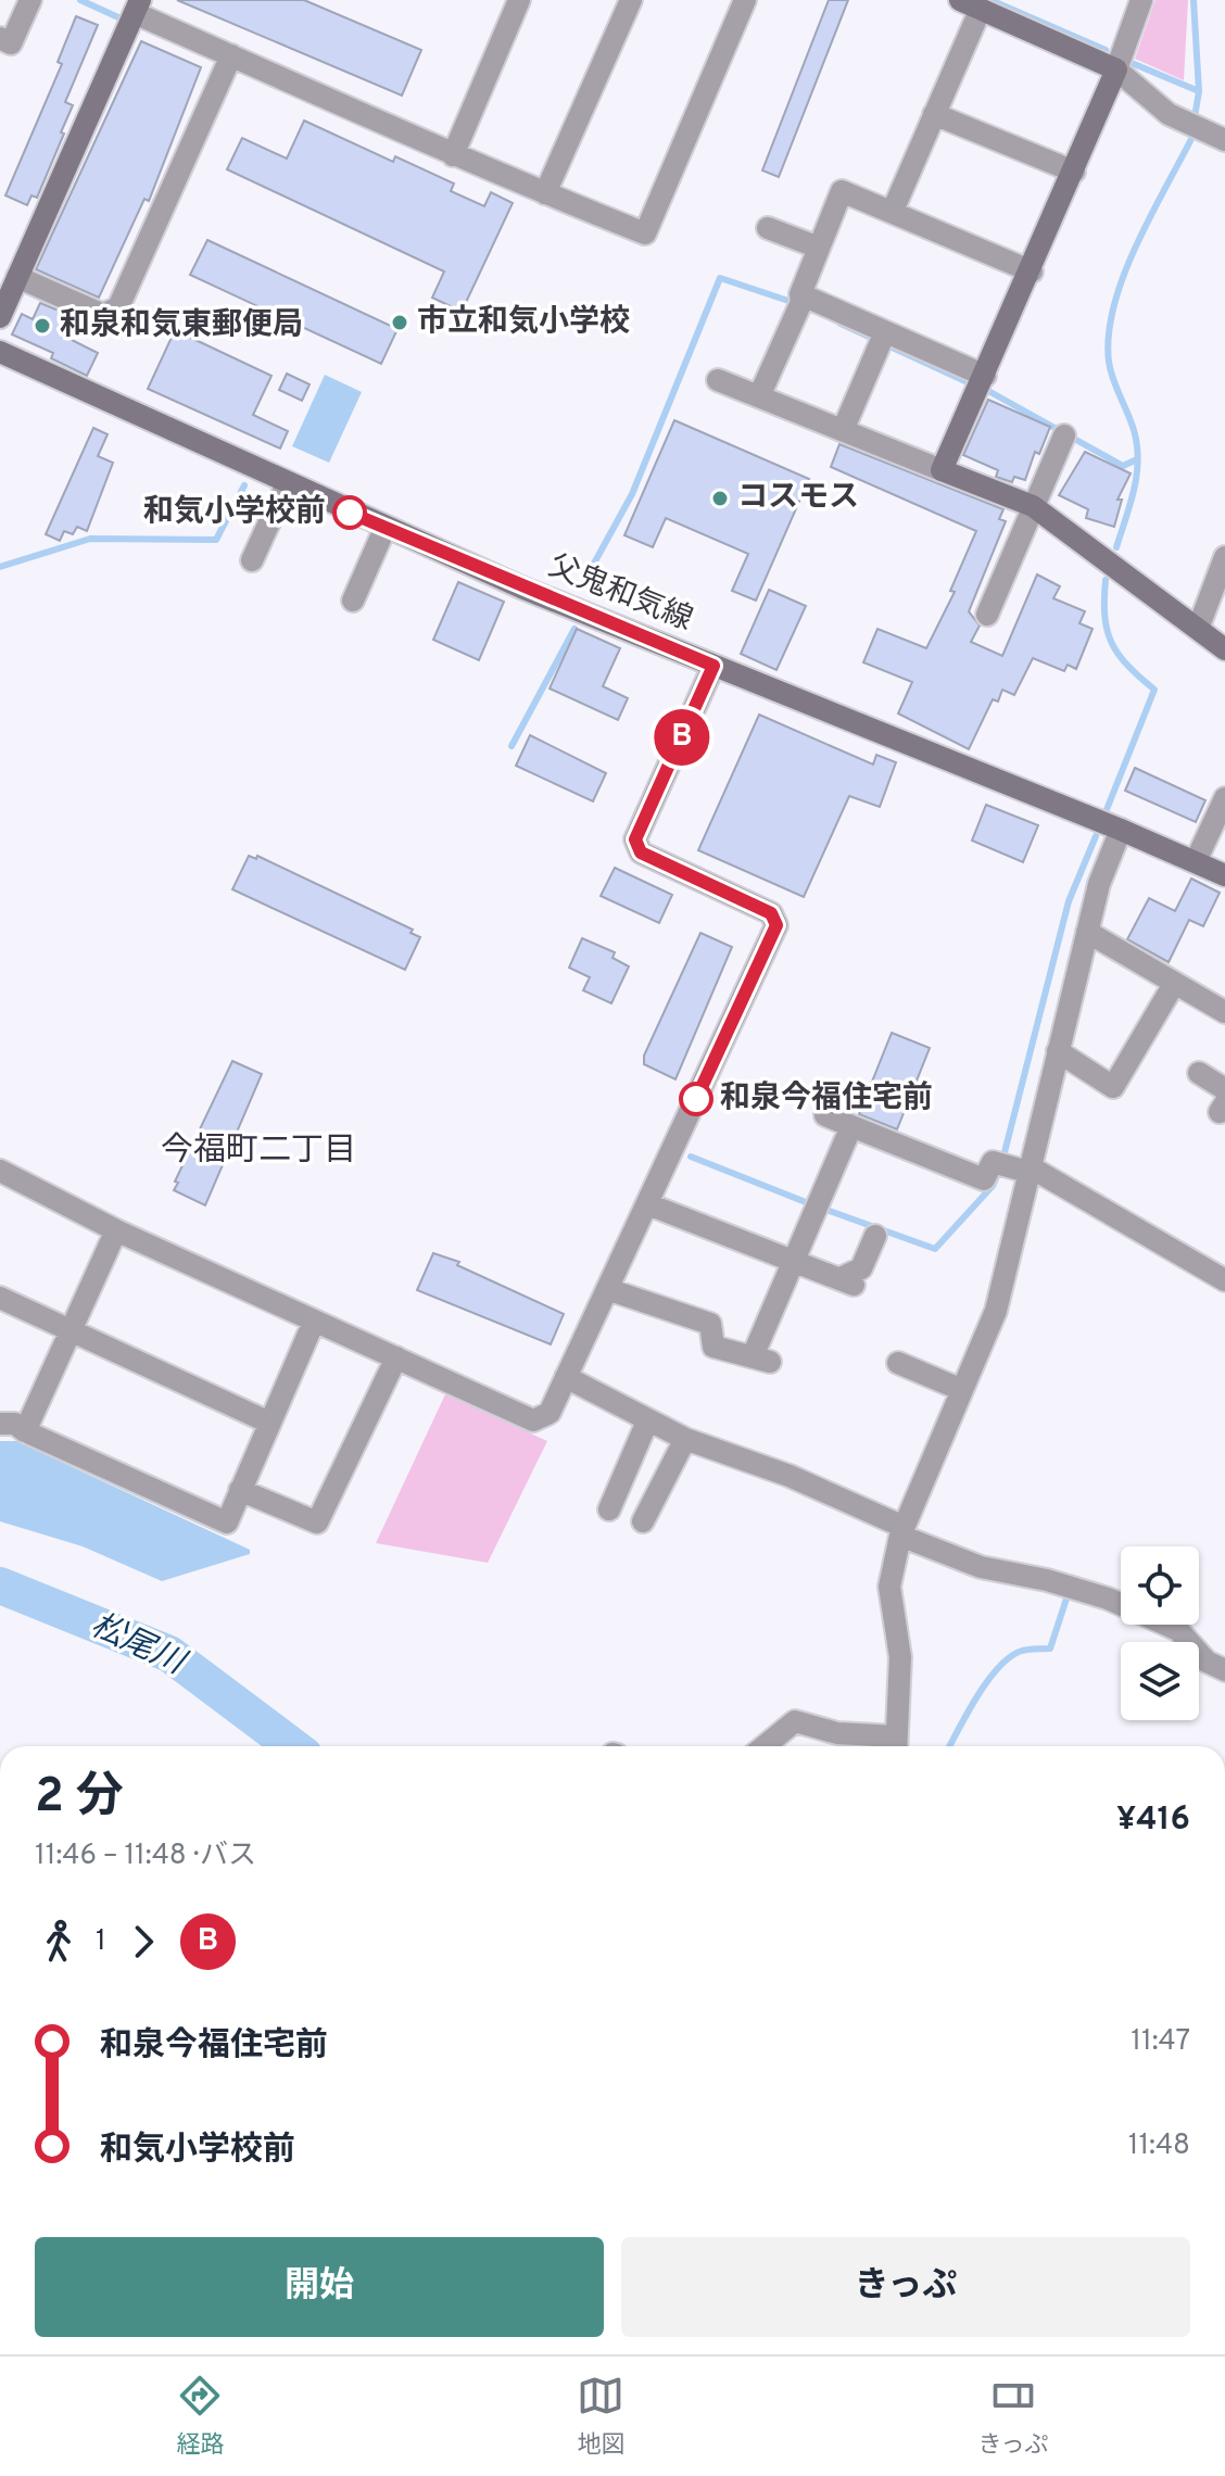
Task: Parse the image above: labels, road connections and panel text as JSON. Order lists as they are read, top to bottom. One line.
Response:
{"streets":{"main road":["父鬼和気線"]},"districts":["今福町二丁目"],"water":["松尾川"],"places":["市立和気小学校","和泉和気東郵便局","コスモス","和気小学校前","和泉今福住宅前"],"lines":["bus line B"],"page":{"on_map":"B","heading":["2 分","11:46 – 11:48 · バス","¥416"],"legs":["1","B"],"list":[{"name":"和泉今福住宅前","value":"11:47"},{"name":"和気小学校前","value":"11:48"}],"buttons":["開始","きっぷ"],"tabs":["経路","地図","きっぷ"]}}
